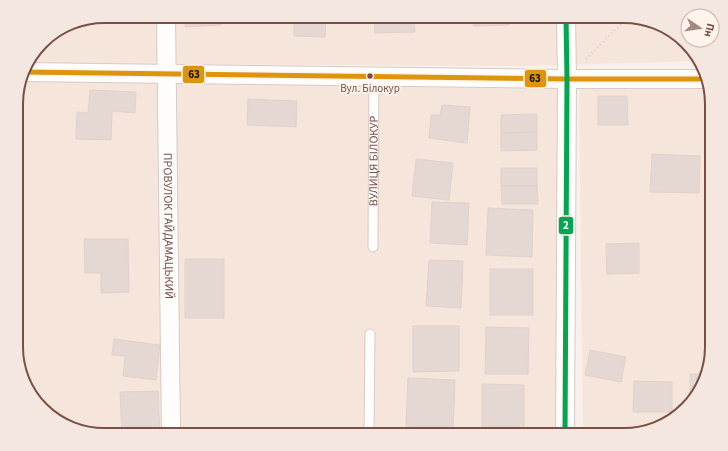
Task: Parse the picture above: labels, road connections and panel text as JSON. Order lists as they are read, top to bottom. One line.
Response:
{"streets":{"street":["ПРОВУЛОК ГАЙДАМАЦЬКИЙ"],"lane":["ВУЛИЦЯ БІЛОКУР"]},"places":["Вул. Білокур"],"lines":["transit line 2","transit line 63"],"north":"right"}
